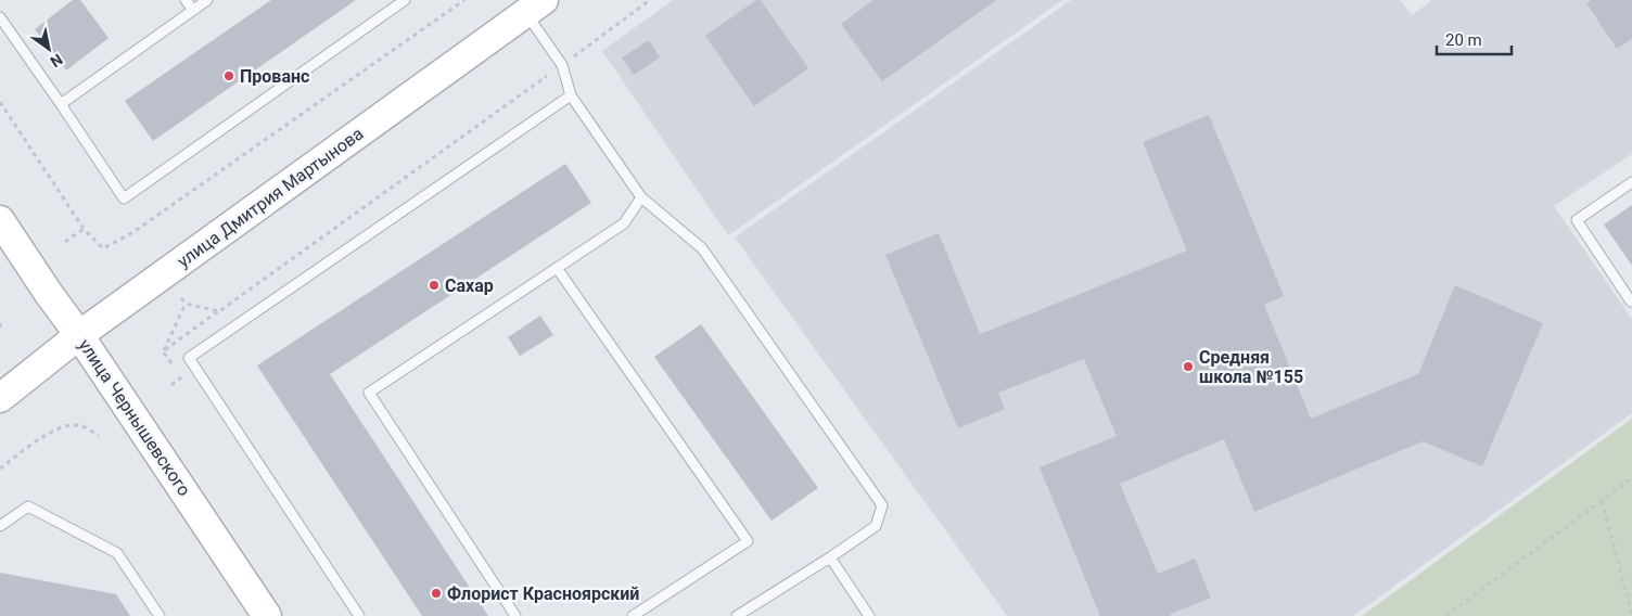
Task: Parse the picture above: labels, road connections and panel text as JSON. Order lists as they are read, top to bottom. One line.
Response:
{"streets":{"street":["улица Дмитрия Мартынова","улица Чернышевского"]},"crossings":[["улица Дмитрия Мартынова","улица Чернышевского"]],"places":["Прованс","Сахар","Средняя школа №155","Флорист Красноярский"],"scale_bar":"20 m","north":"bottom right"}
